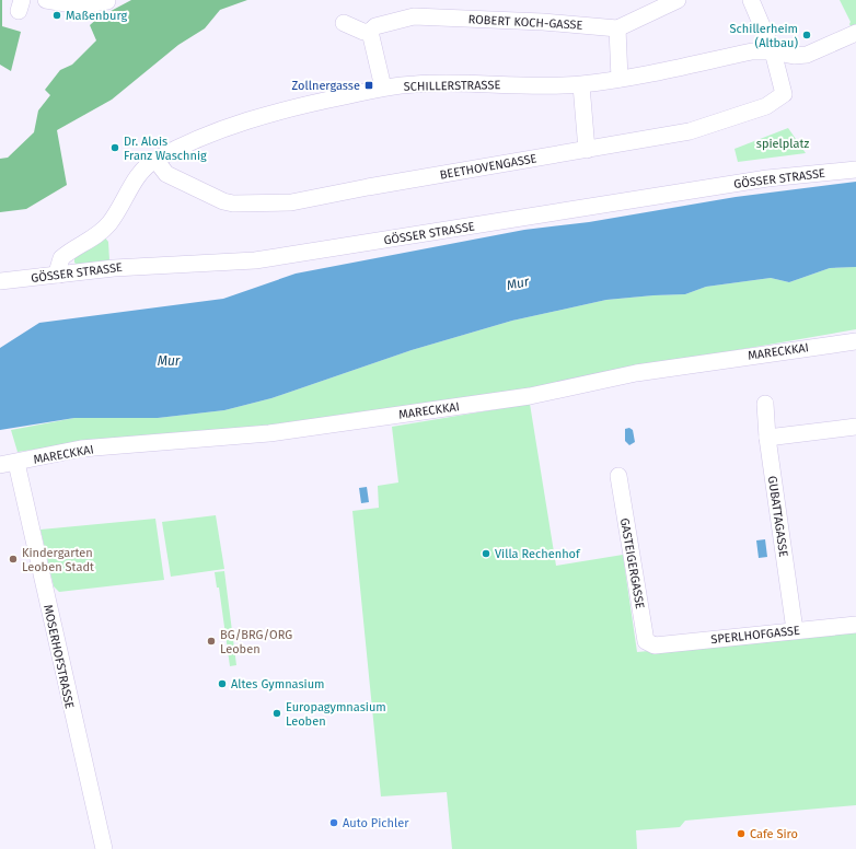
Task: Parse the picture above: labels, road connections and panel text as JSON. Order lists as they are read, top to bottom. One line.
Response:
{"streets":{"street":["ROBERT KOCH-GASSE","SCHILLERSTRASSE","BEETHOVENGASSE","GÖSSER STRASSE","MARECKKAI","GUBATTAGASSE","GASTEIGERGASSE","SPERLHOFGASSE","MOSERHOFSTRASSE"]},"crossings":[["SCHILLERSTRASSE","BEETHOVENGASSE"],["SCHILLERSTRASSE","GÖSSER STRASSE"],["MARECKKAI","MOSERHOFSTRASSE"],["GUBATTAGASSE","SPERLHOFGASSE"],["GASTEIGERGASSE","SPERLHOFGASSE"]],"water":["Mur"],"parks":["spielplatz"],"places":{"other":["Maßenburg","Schillerheim (Altbau)","Dr. Alois Franz Waschnig","Villa Rechenhof","Kindergarten Leoben Stadt","BG/BRG/ORG Leoben","Altes Gymnasium","Europagymnasium Leoben","Auto Pichler","Cafe Siro"],"transit":["Zollnergasse"]}}
